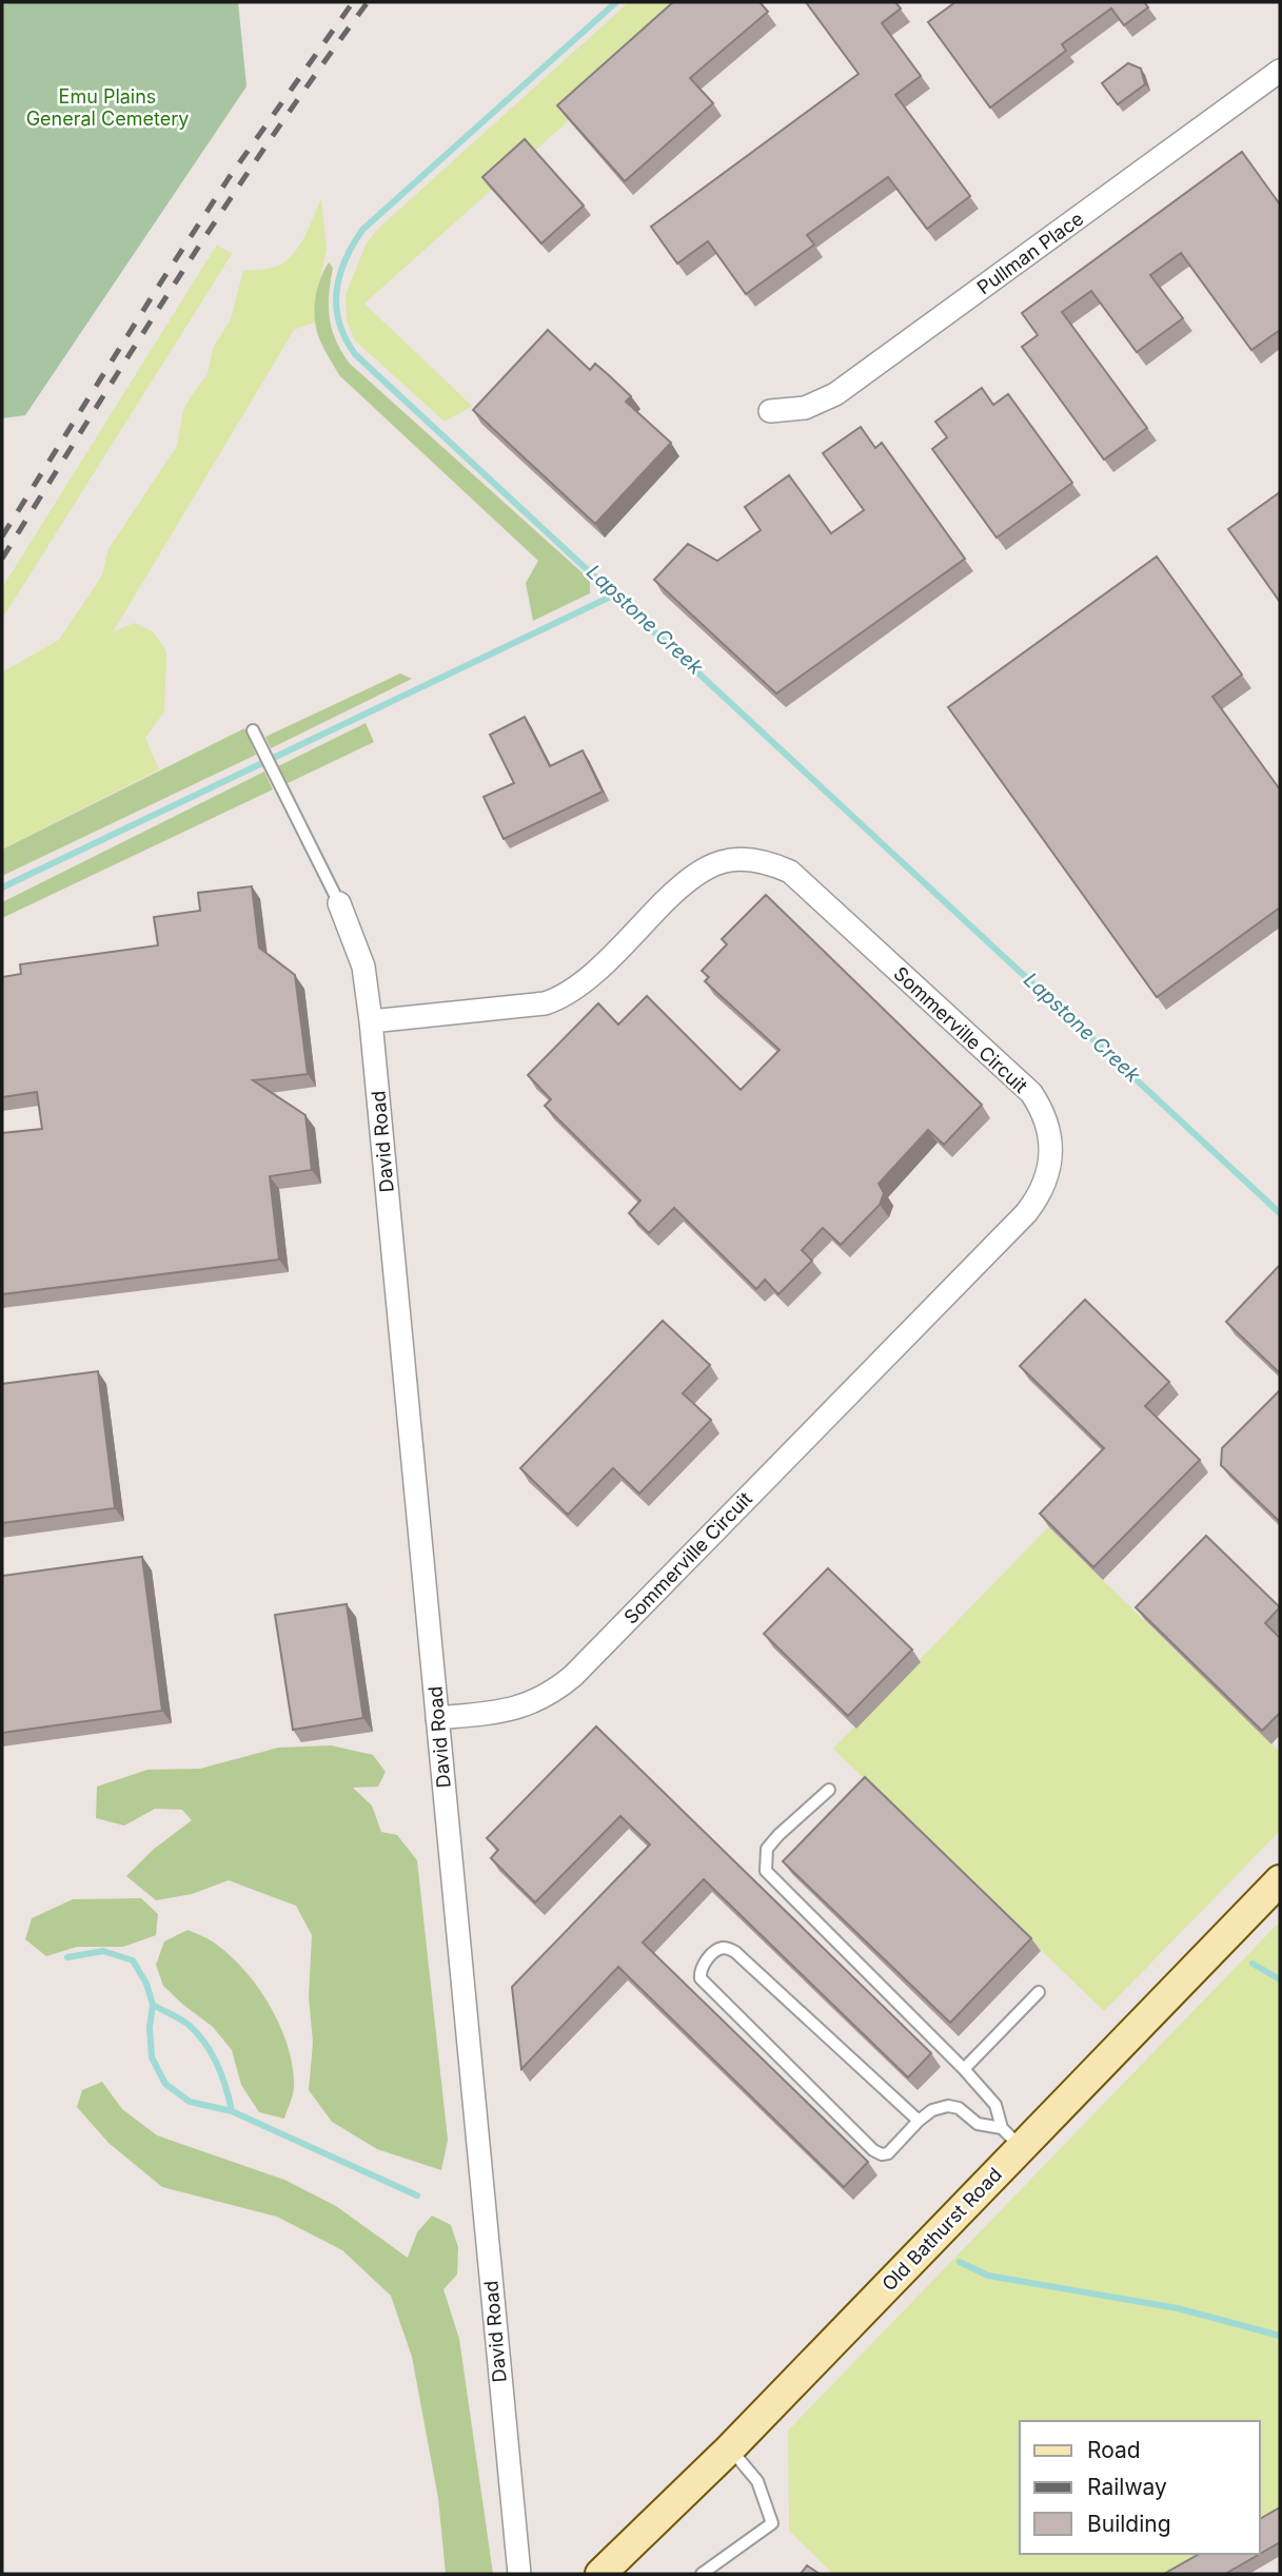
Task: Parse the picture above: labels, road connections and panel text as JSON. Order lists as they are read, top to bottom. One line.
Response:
{"streets":{"main road":["Old Bathurst Road"],"street":["Pullman Place","Sommerville Circuit","David Road"]},"crossings":[["Sommerville Circuit","David Road"]],"water":["Lapstone Creek"],"parks":["Emu Plains General Cemetery"],"legend":["Road","Railway","Building"]}
